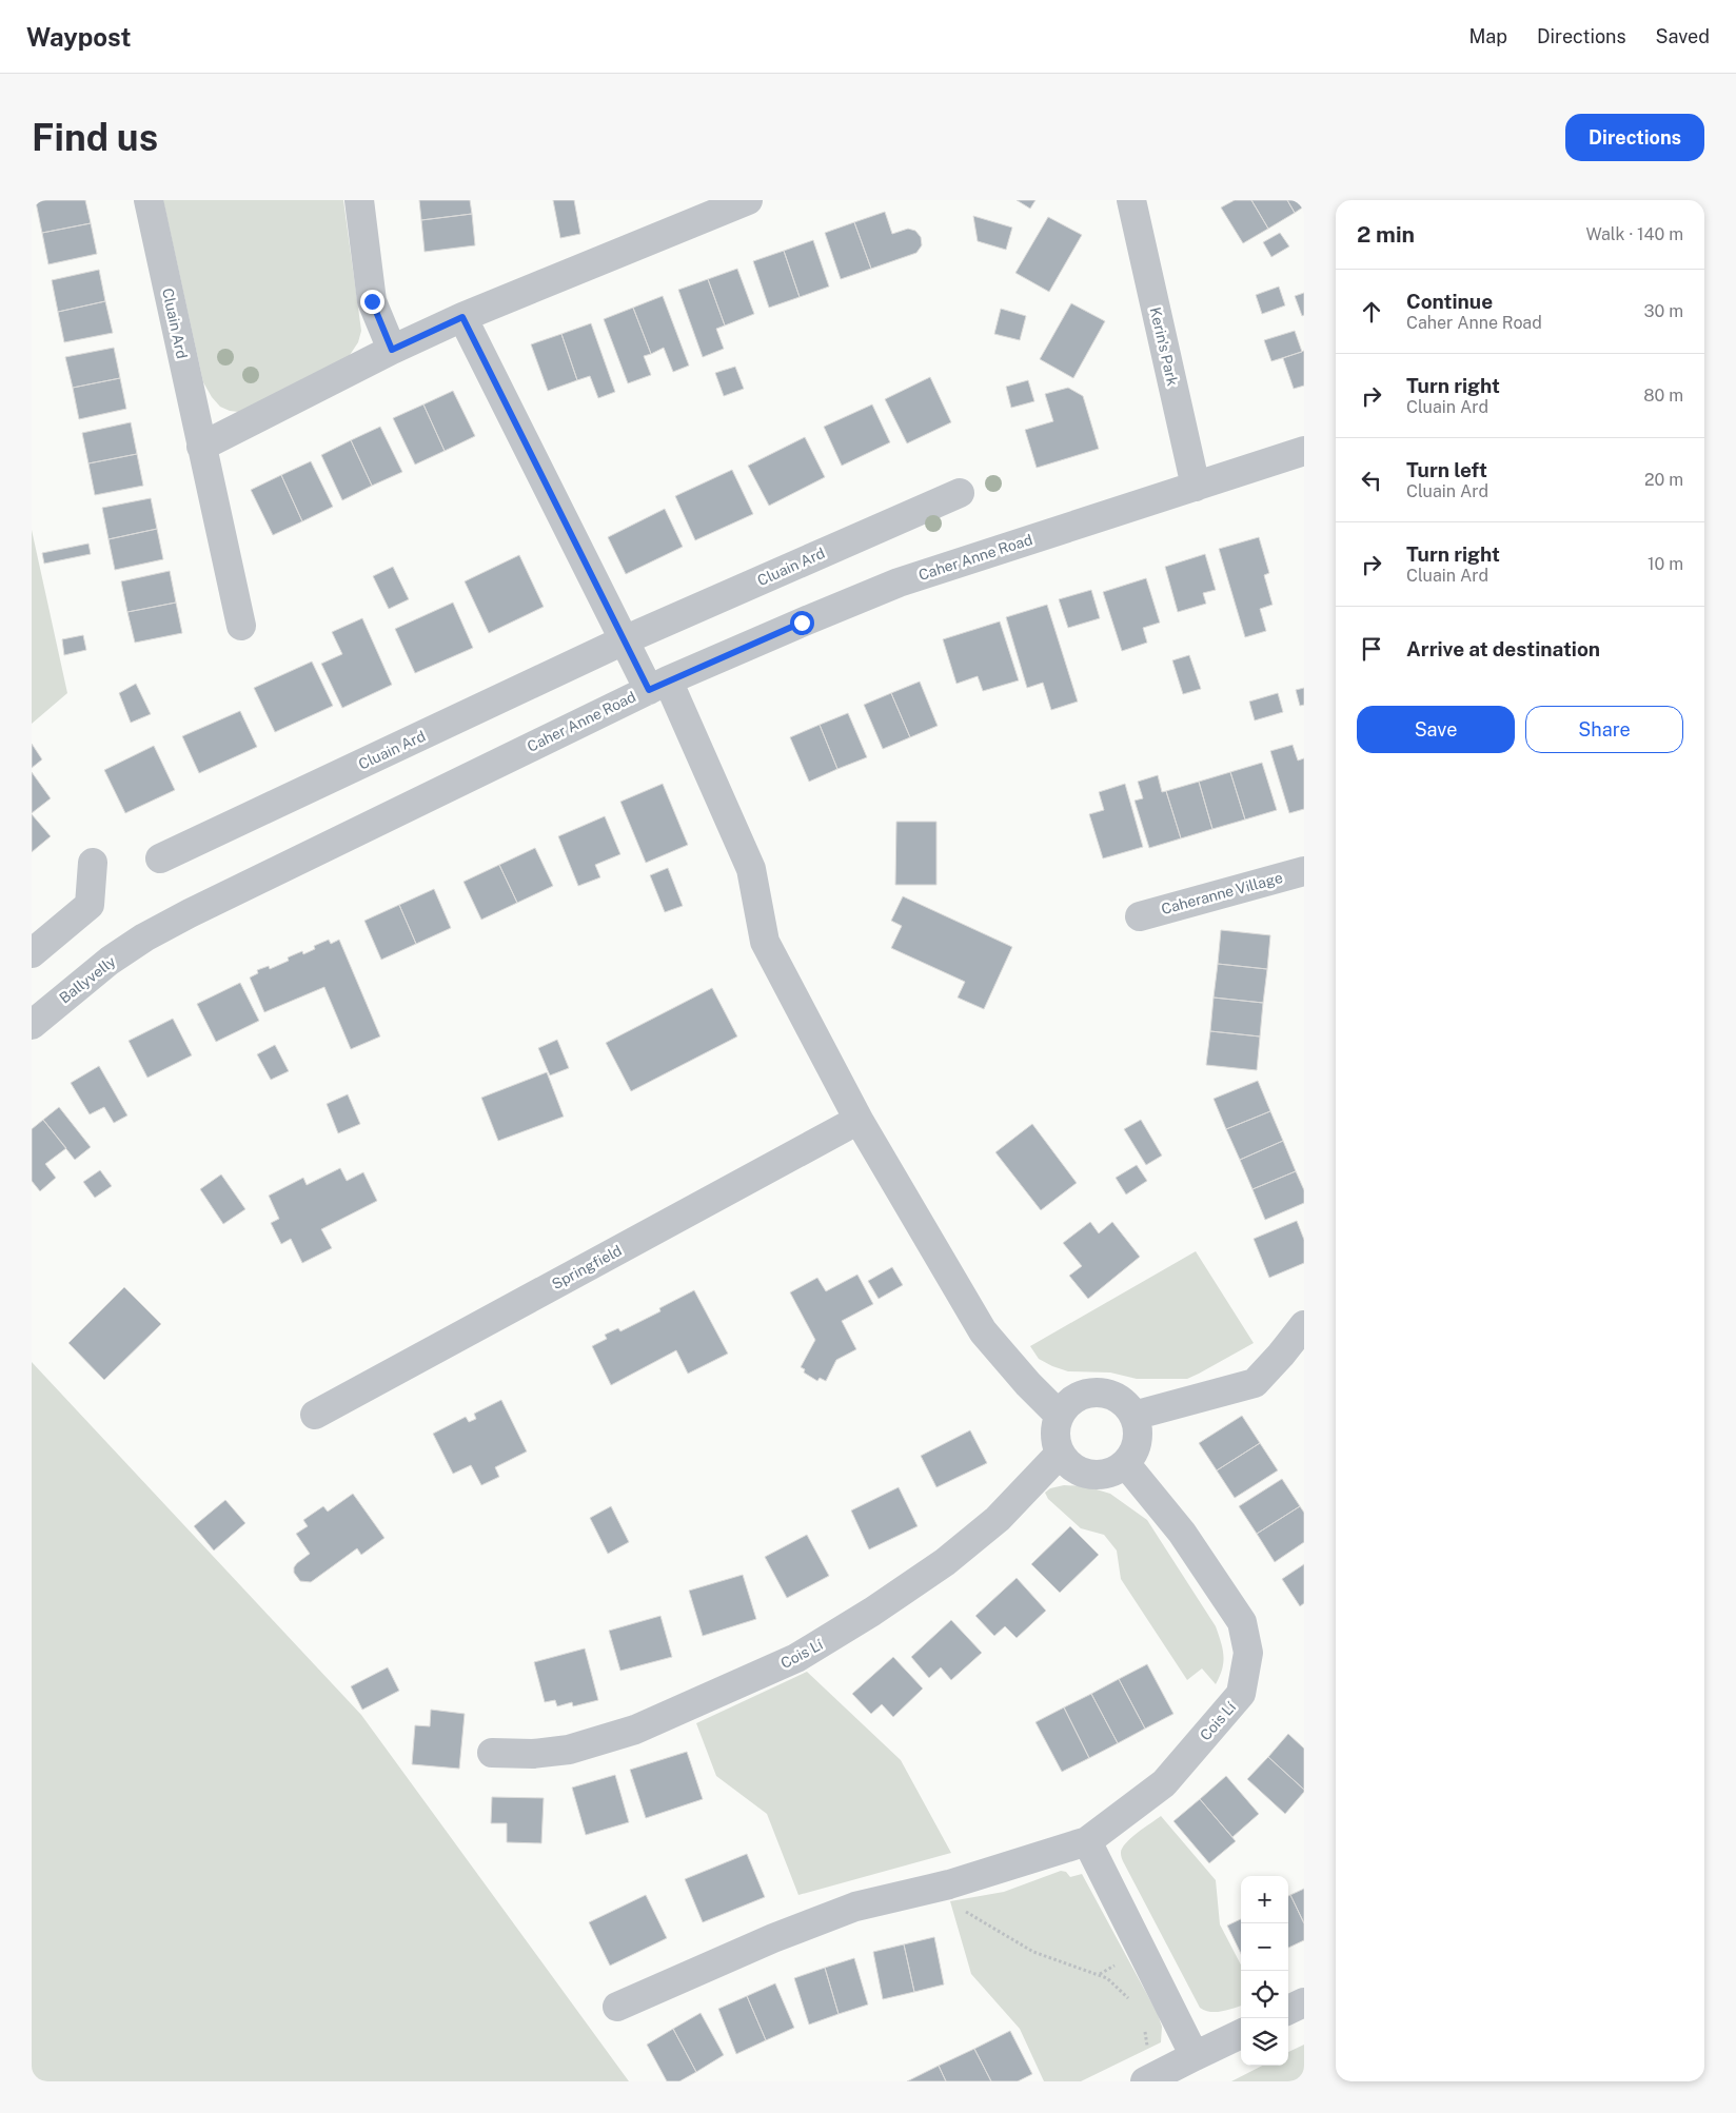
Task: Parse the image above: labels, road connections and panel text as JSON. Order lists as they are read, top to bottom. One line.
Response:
{"streets":{"street":["Cluain Ard","Kerin's Park","Caher Anne Road","Caheranne Village","Ballyvelly","Springfield","Cois Lí"]},"crossings":[["Kerin's Park","Caher Anne Road"],["Caher Anne Road","Ballyvelly"]],"page":{"header":"Waypost","nav":["Map","Directions","Saved"],"buttons":["Directions",["Save","Share"]],"title":"Find us","heading":["2 min","Walk · 140 m"],"list":[["Continue","Caher Anne Road","30 m"],["Turn right","Cluain Ard","80 m"],["Turn left","Cluain Ard","20 m"],["Turn right","Cluain Ard","10 m"],"Arrive at destination"],"map_buttons":["+","−"]}}
